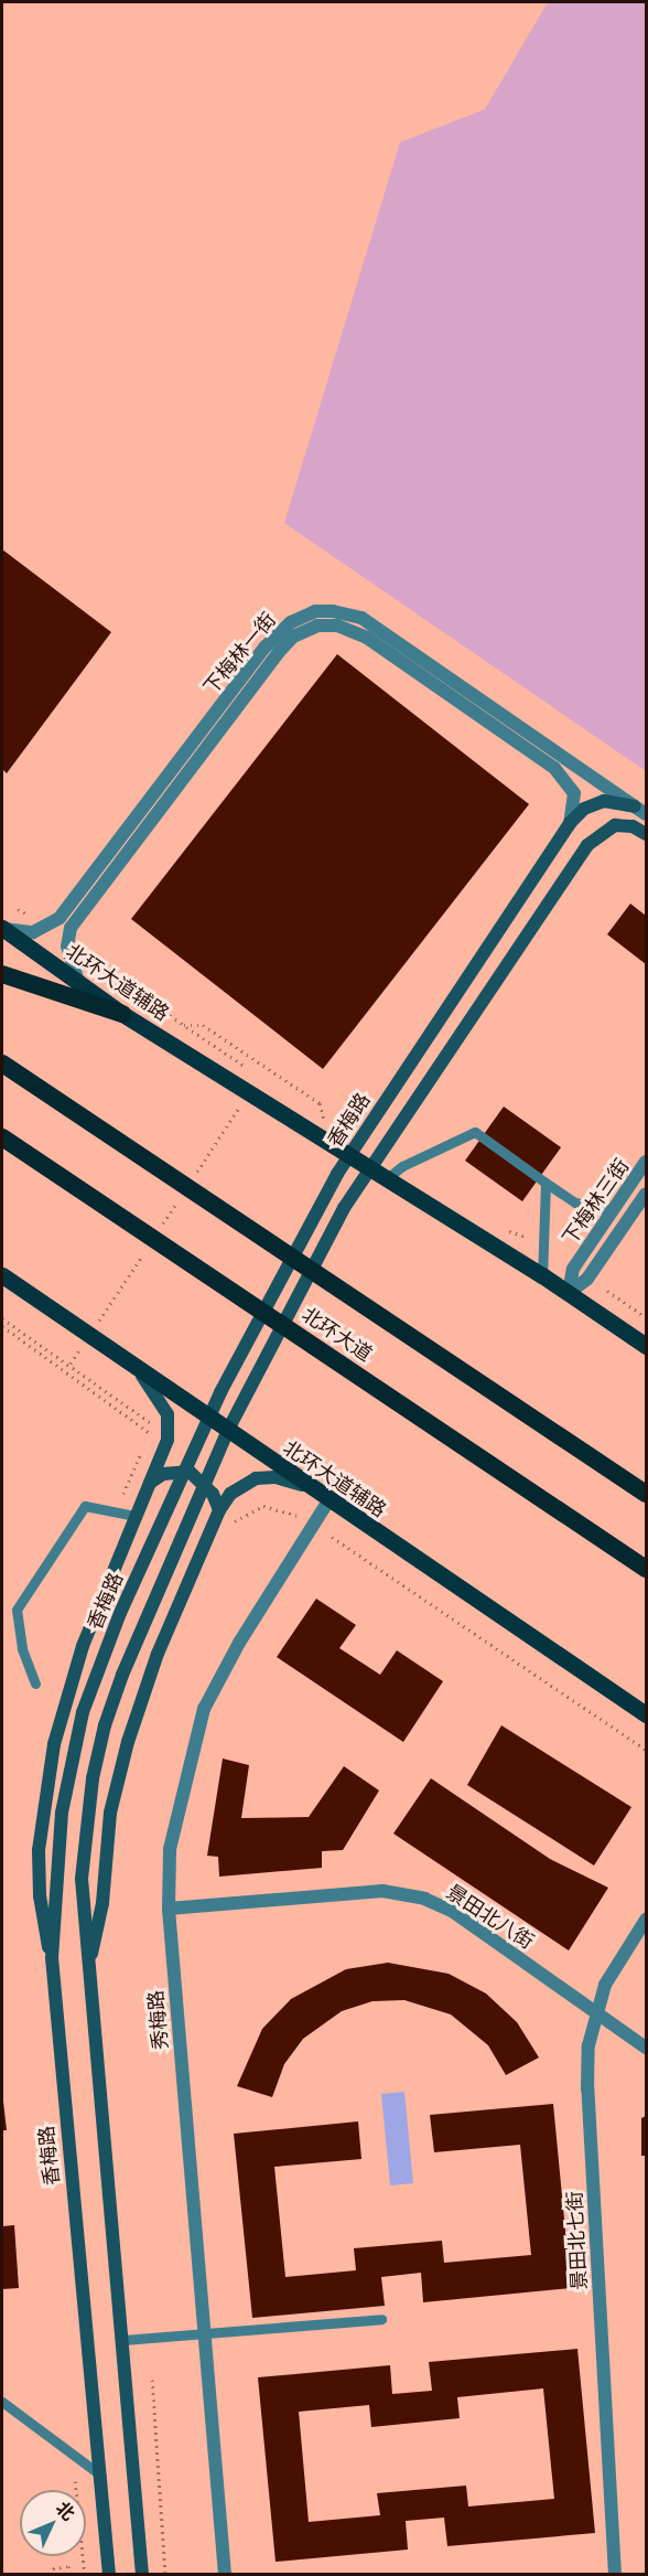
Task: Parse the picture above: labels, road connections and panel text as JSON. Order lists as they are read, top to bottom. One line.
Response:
{"streets":{"highway":["北环大道"],"main road":["北环大道辅路","香梅路"],"street":["下梅林一街","下梅林三街","景田北八街","秀梅路","景田北七街"]},"crossings":[["下梅林一街","北环大道辅路"],["下梅林一街","香梅路"],["北环大道辅路","下梅林三街"],["北环大道辅路","秀梅路"],["景田北八街","秀梅路"],["景田北八街","景田北七街"]],"north":"top right"}
